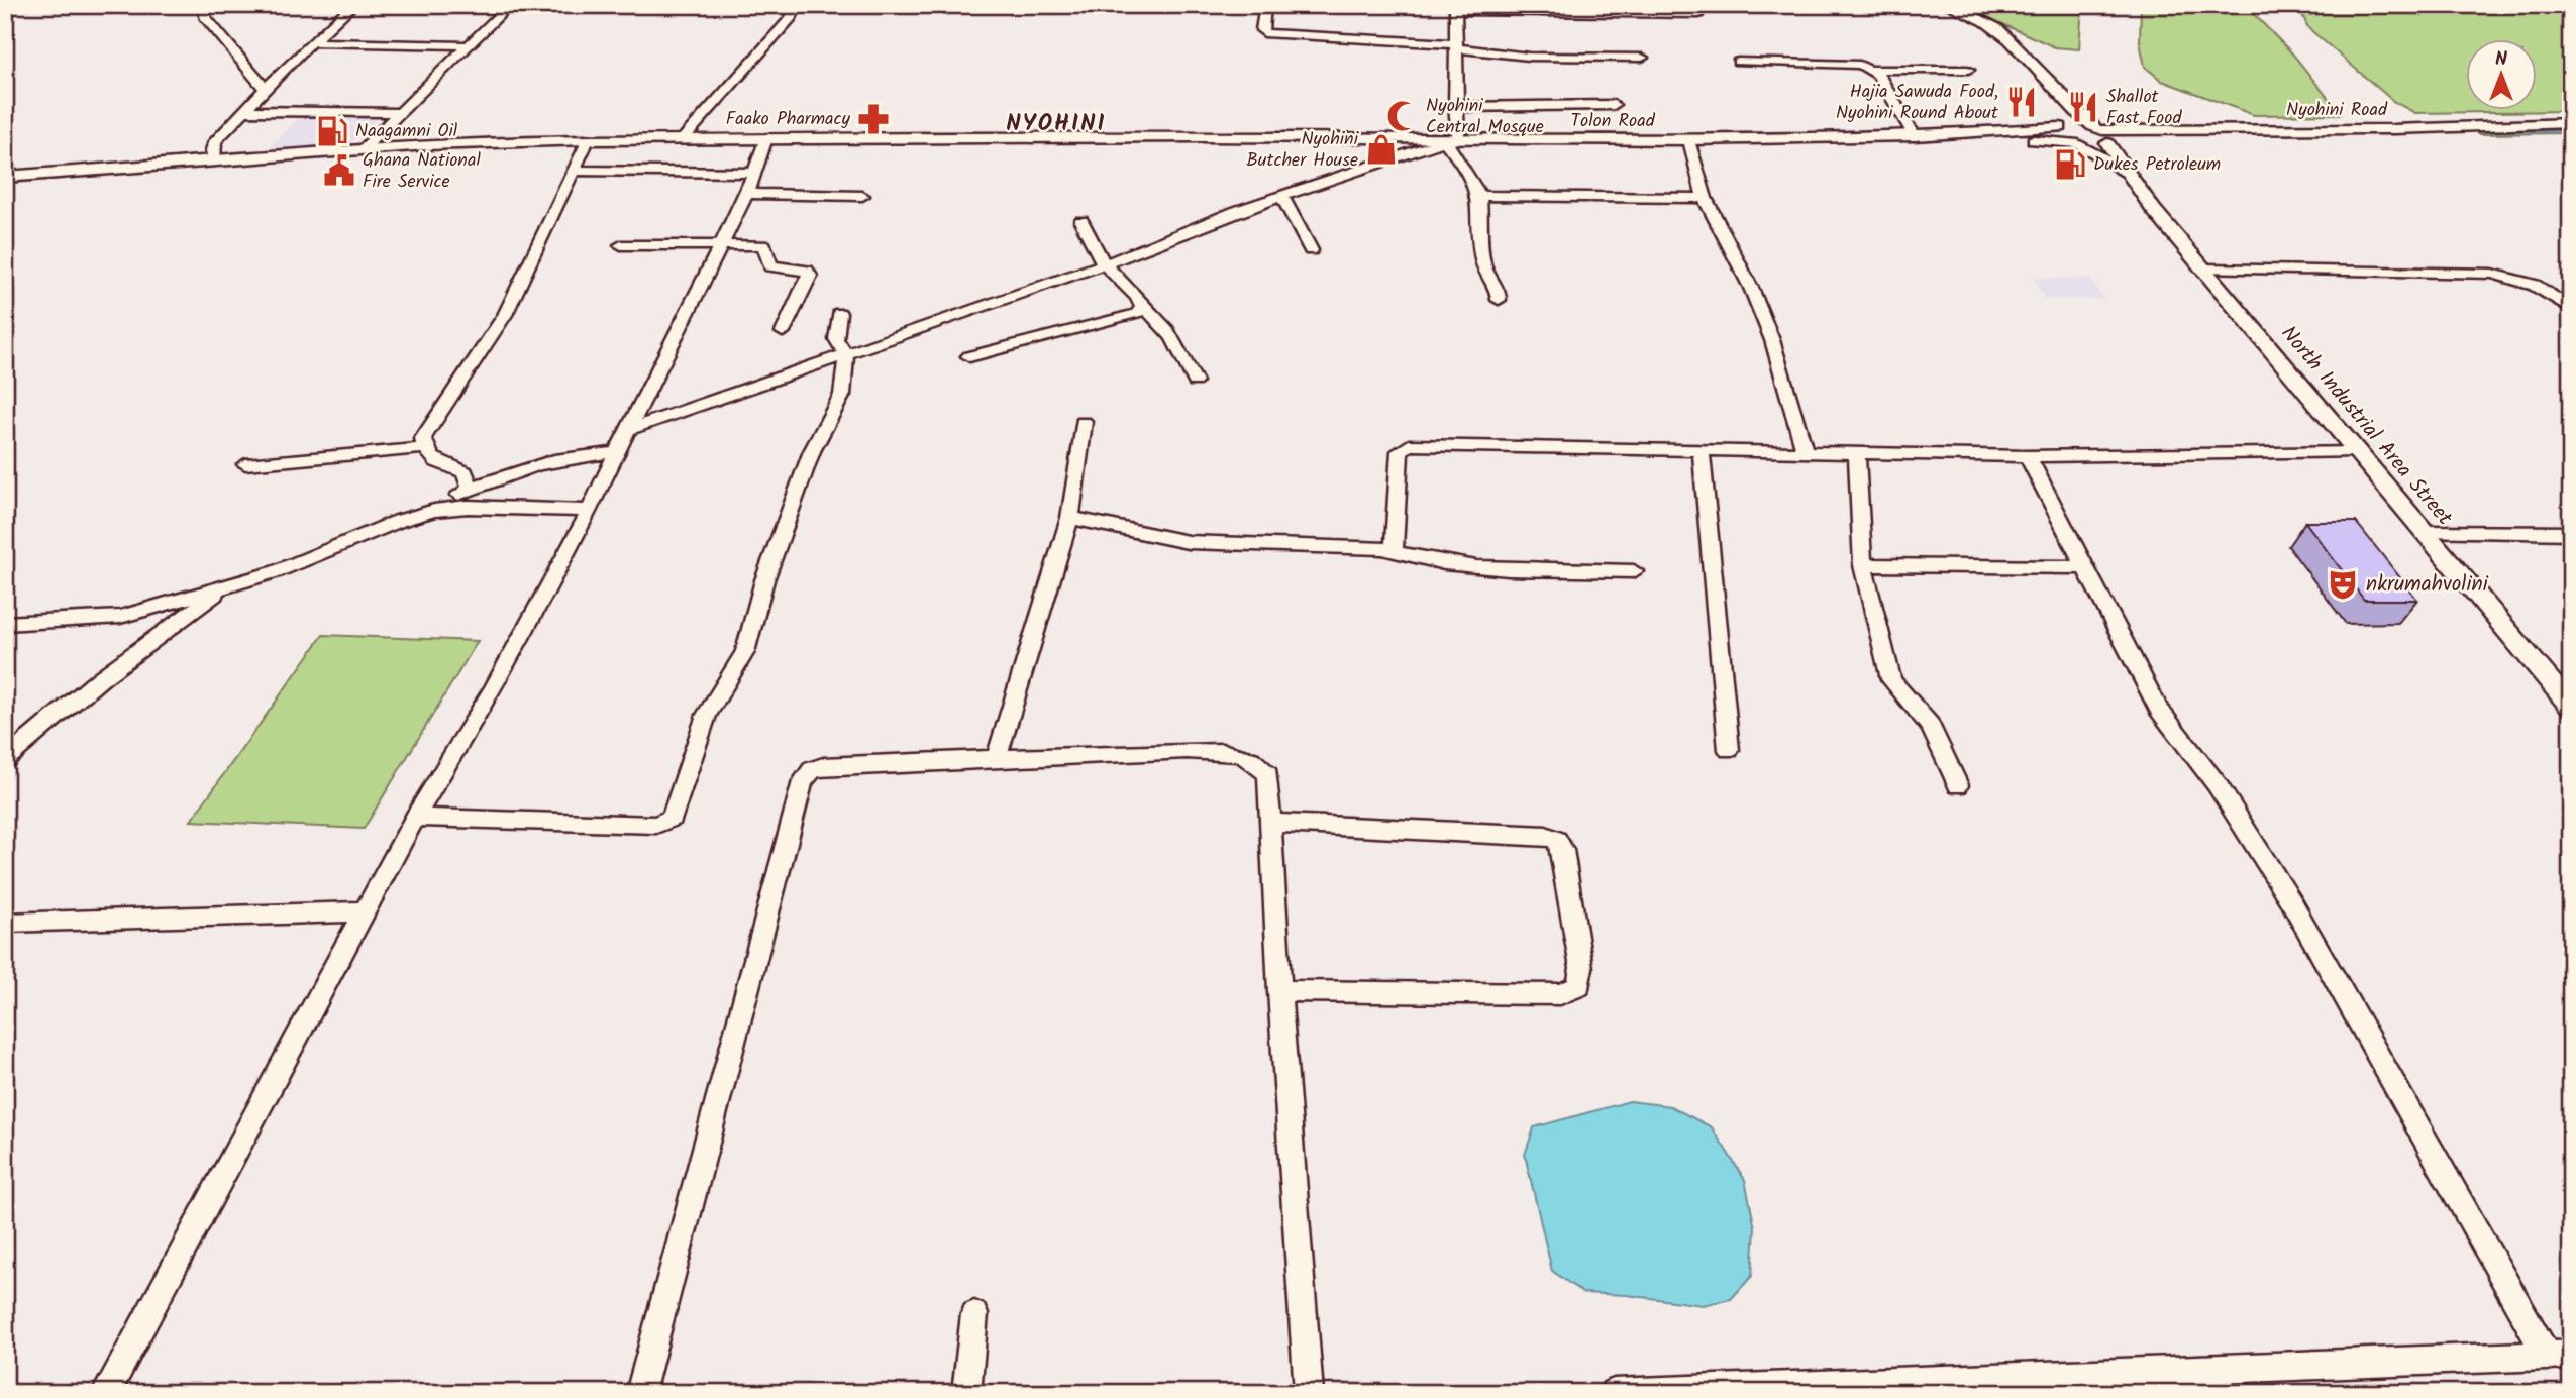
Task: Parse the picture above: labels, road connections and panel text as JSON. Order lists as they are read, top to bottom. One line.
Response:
{"streets":{"main road":["Nyohini Road","Tolon Road","North Industrial Area Street"]},"crossings":[["Nyohini Road","North Industrial Area Street"]],"districts":["NYOHINI"],"places":{"restaurant":["Hajia Sawuda Food, Nyohini Round About","Shallot Fast Food"],"mosque":["Nyohini Central Mosque"],"pharmacy":["Faako Pharmacy"],"fuel station":["Naagamni Oil","Dukes Petroleum"],"shop":["Nyohini Butcher House"],"public building":["Ghana National Fire Service"],"theatre":["nkrumahvolini"]},"north":"top"}
